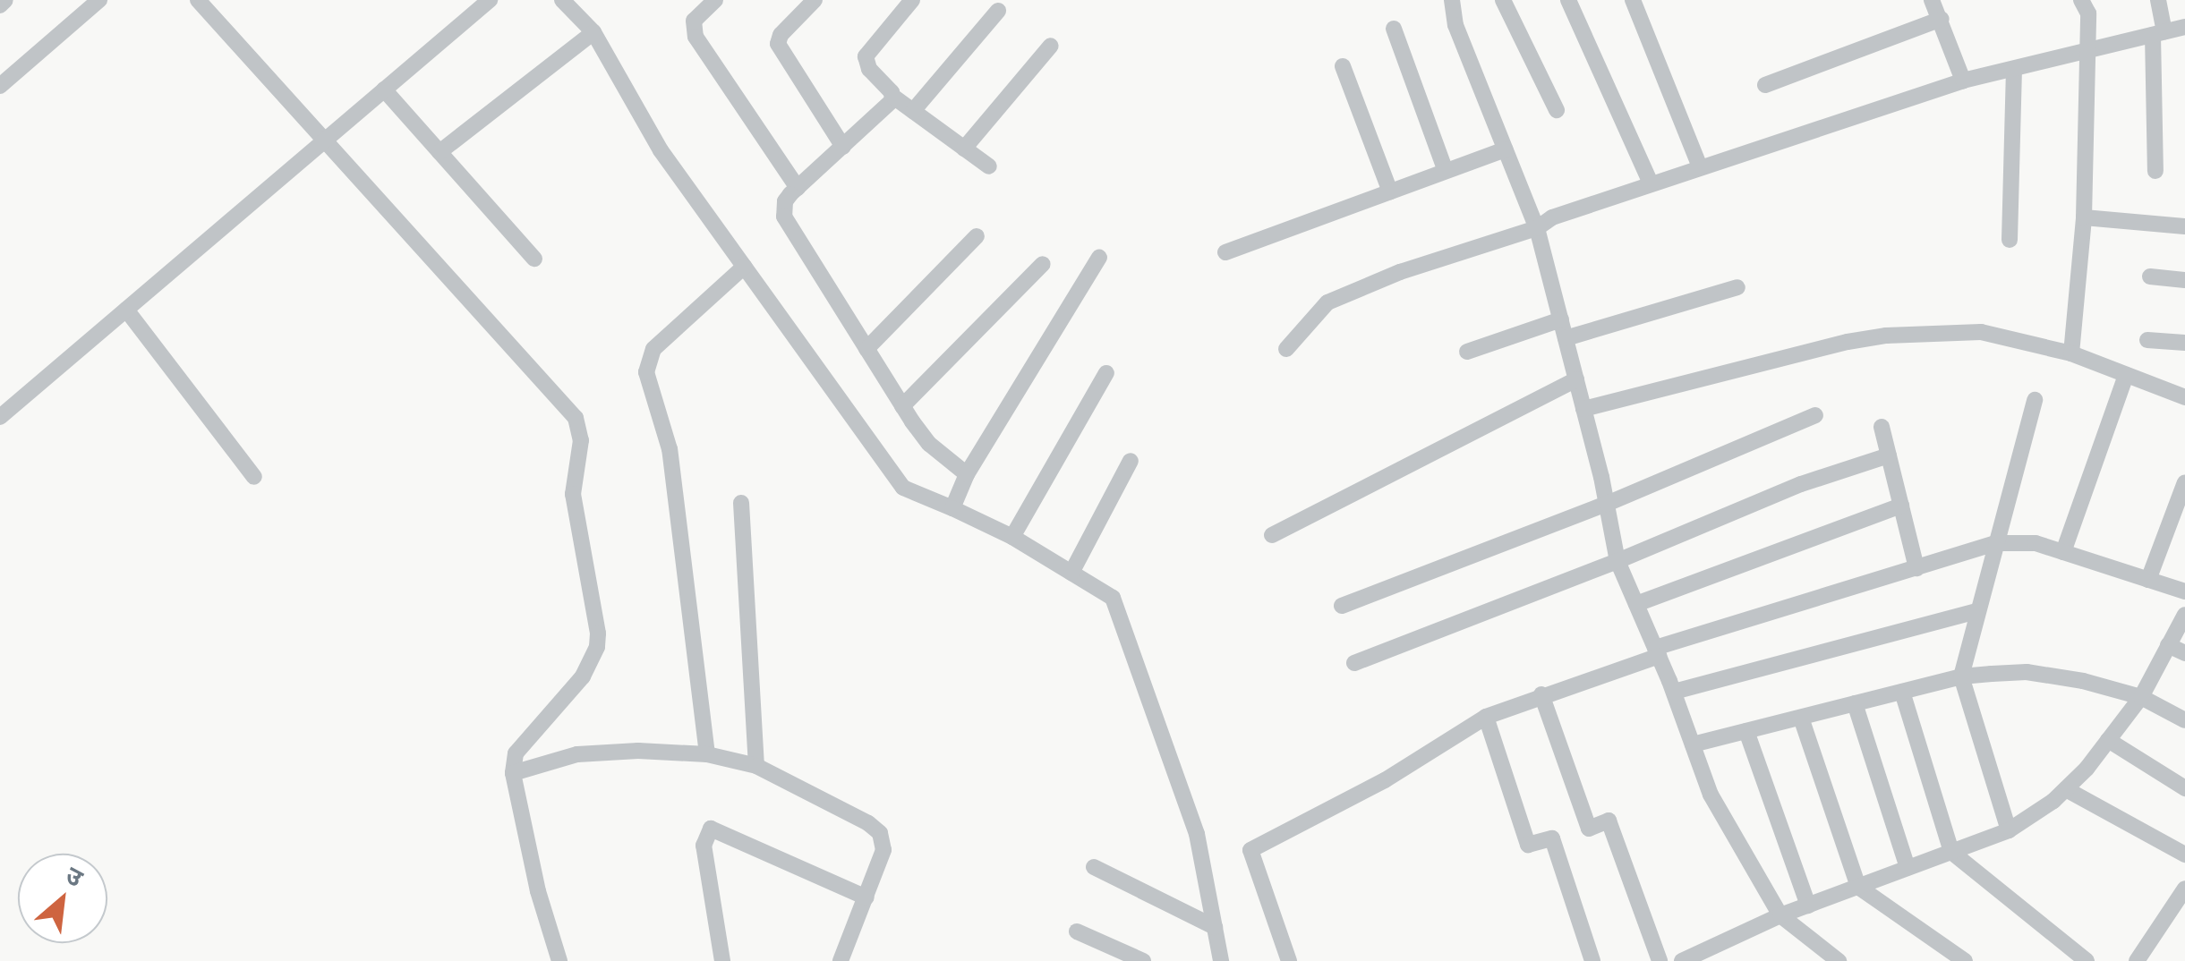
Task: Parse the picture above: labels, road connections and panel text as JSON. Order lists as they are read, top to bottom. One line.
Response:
{"north":"top right"}
